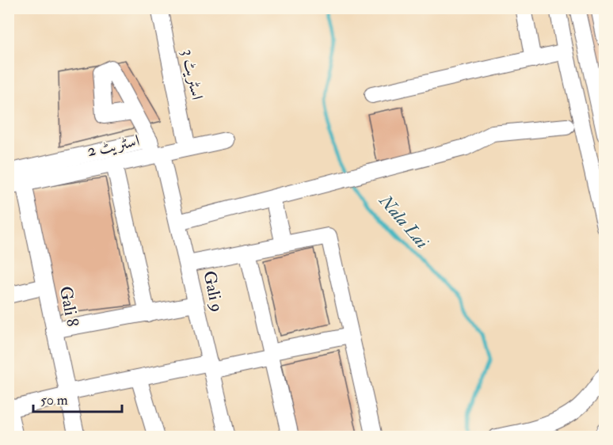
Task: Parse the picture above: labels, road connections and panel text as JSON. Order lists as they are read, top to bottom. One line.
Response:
{"streets":{"street":["اسٹریٹ 3","اسٹریٹ 2","Gali 9","Gali 8"]},"crossings":[["اسٹریٹ 3","اسٹریٹ 2"],["اسٹریٹ 2","Gali 9"],["اسٹریٹ 2","Gali 8"]],"water":["Nala Lai"],"scale_bar":"50 m"}
